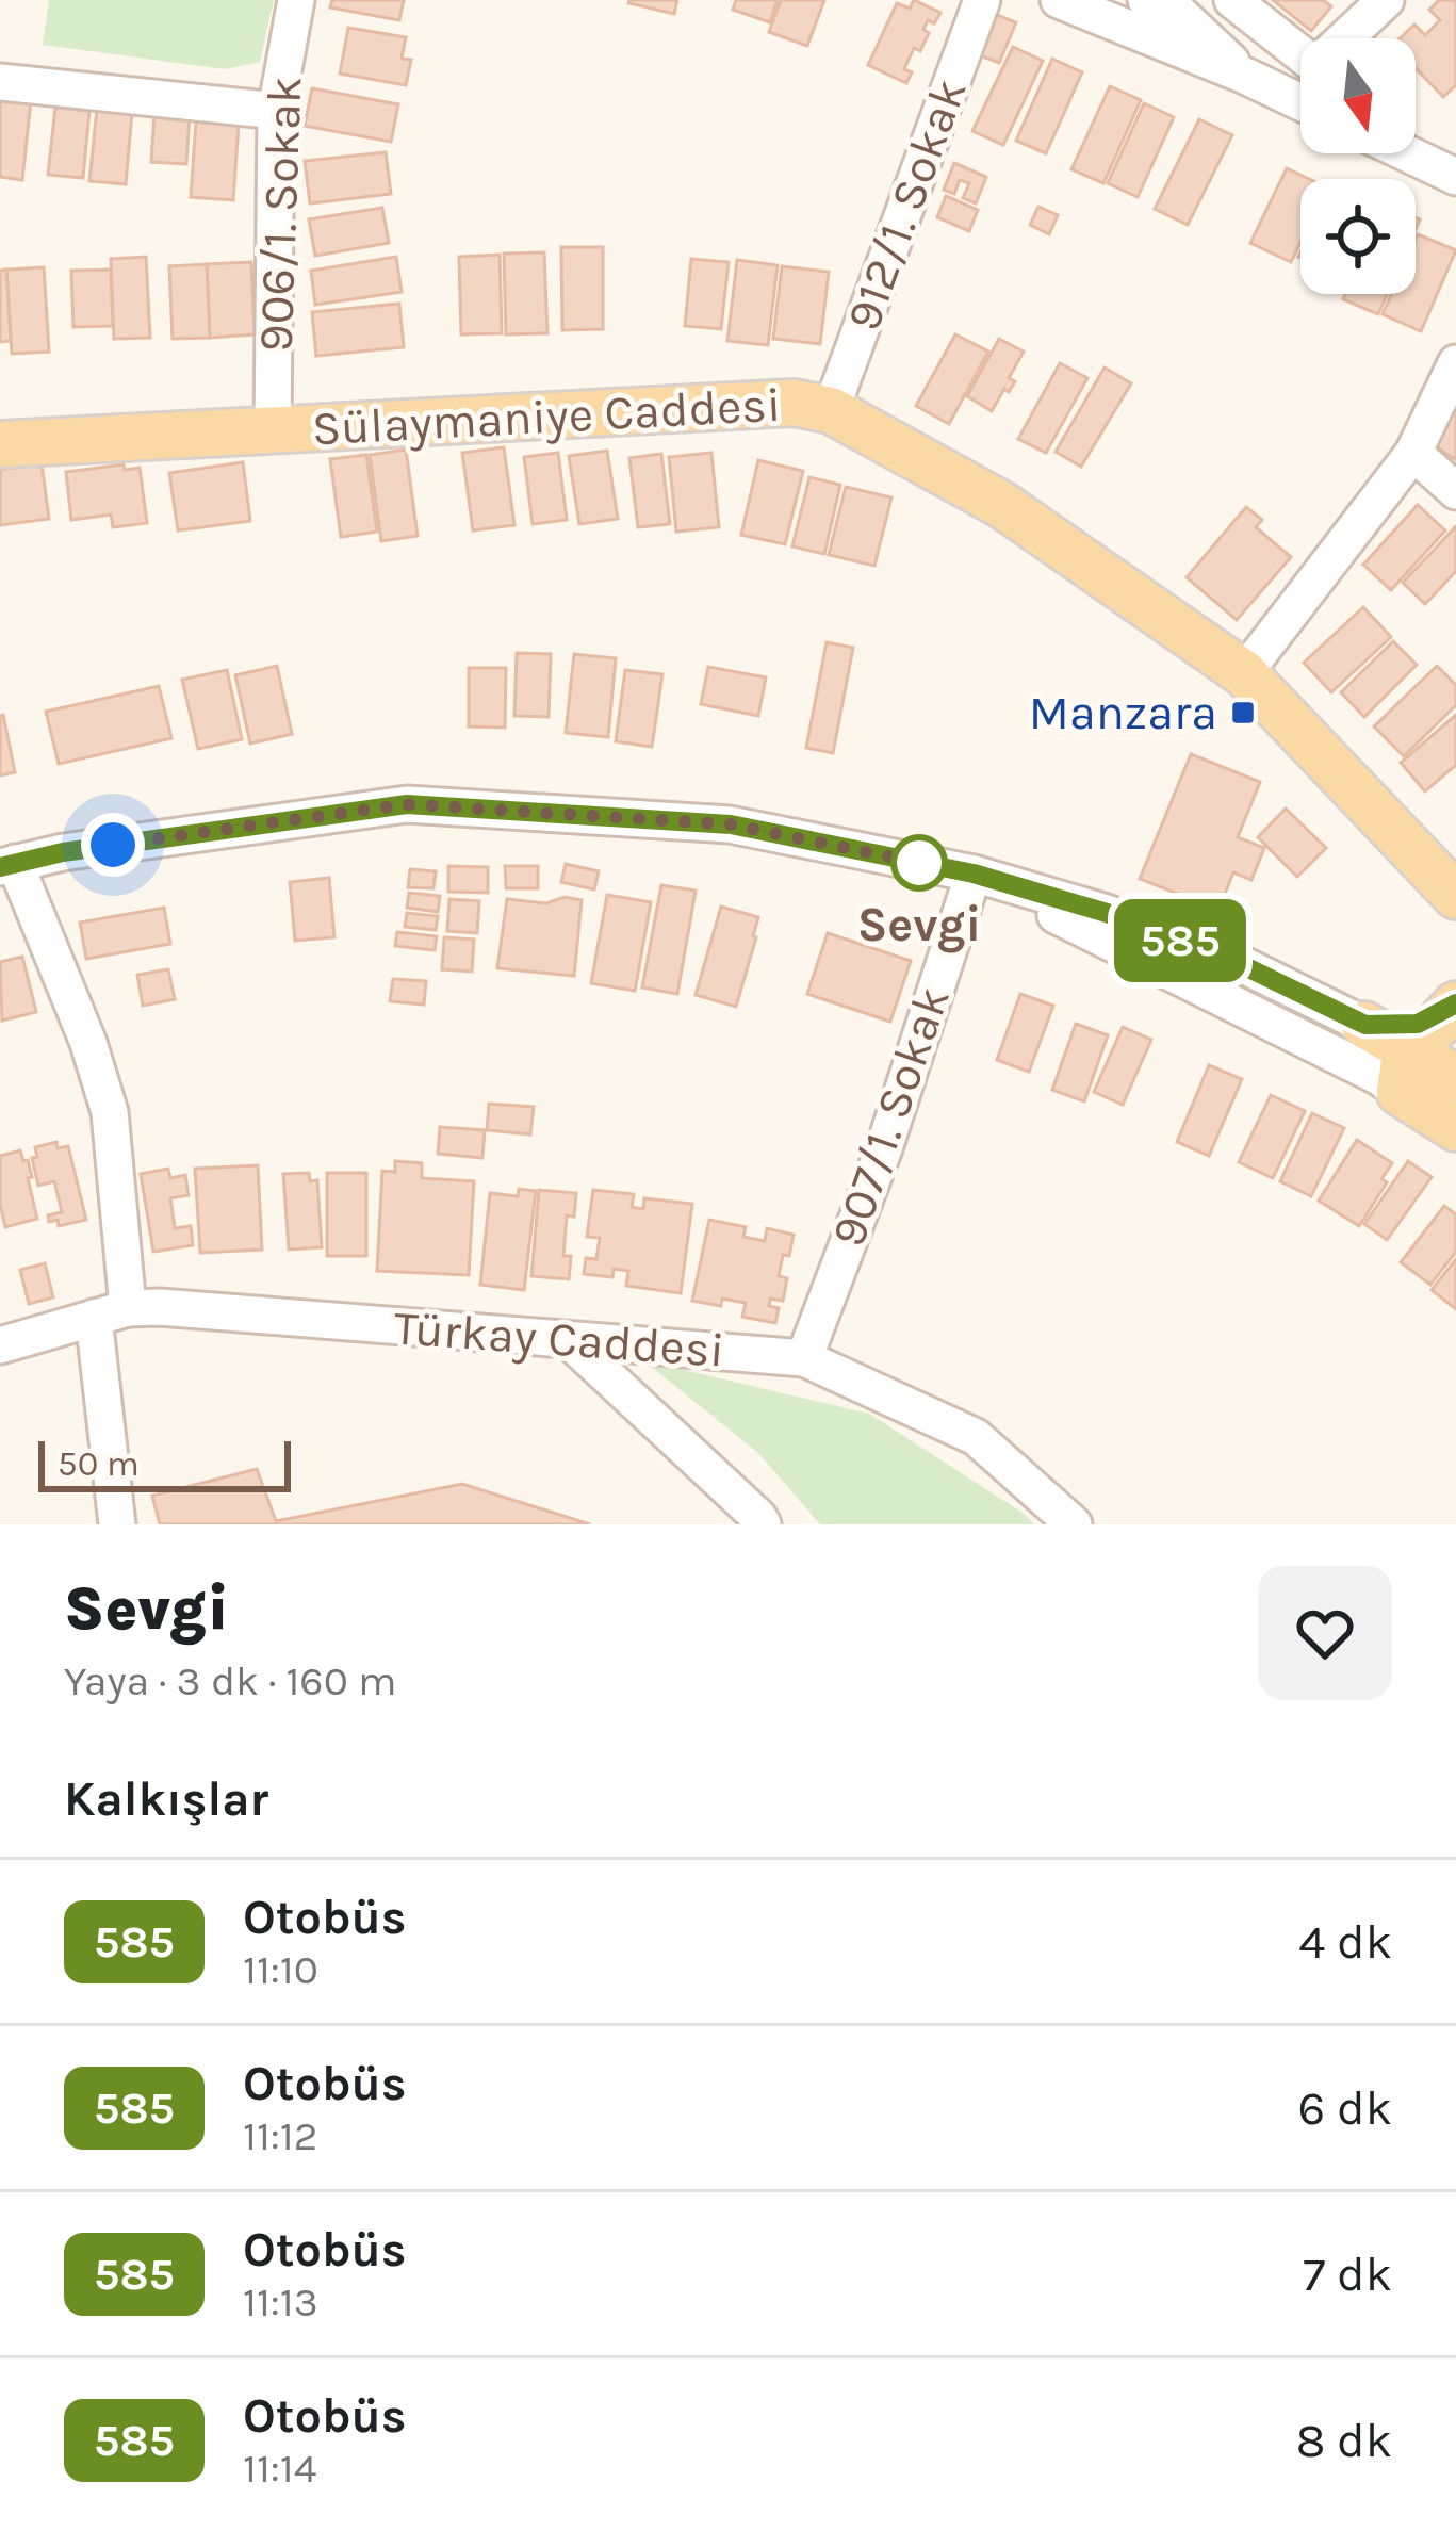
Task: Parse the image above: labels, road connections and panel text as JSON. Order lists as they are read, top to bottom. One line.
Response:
{"streets":{"main road":["Sülaymaniye Caddesi"],"street":["912/1. Sokak","906/1. Sokak","907/1. Sokak","Türkay Caddesi"]},"crossings":[["912/1. Sokak","Sülaymaniye Caddesi"],["906/1. Sokak","Sülaymaniye Caddesi"],["907/1. Sokak","Türkay Caddesi"]],"places":{"transit":["Manzara"],"other":["Sevgi"]},"lines":["bus line 585"],"scale_bar":"50 m","north":"bottom","page":{"on_map":"585","scale":"50 m","heading":[["Sevgi","Yaya · 3 dk · 160 m"],"Kalkışlar"],"list":[{"mark":"585","name":"Otobüs","note":"11:10","value":"4 dk"},{"mark":"585","name":"Otobüs","note":"11:12","value":"6 dk"},{"mark":"585","name":"Otobüs","note":"11:13","value":"7 dk"},{"mark":"585","name":"Otobüs","note":"11:14","value":"8 dk"}]}}
